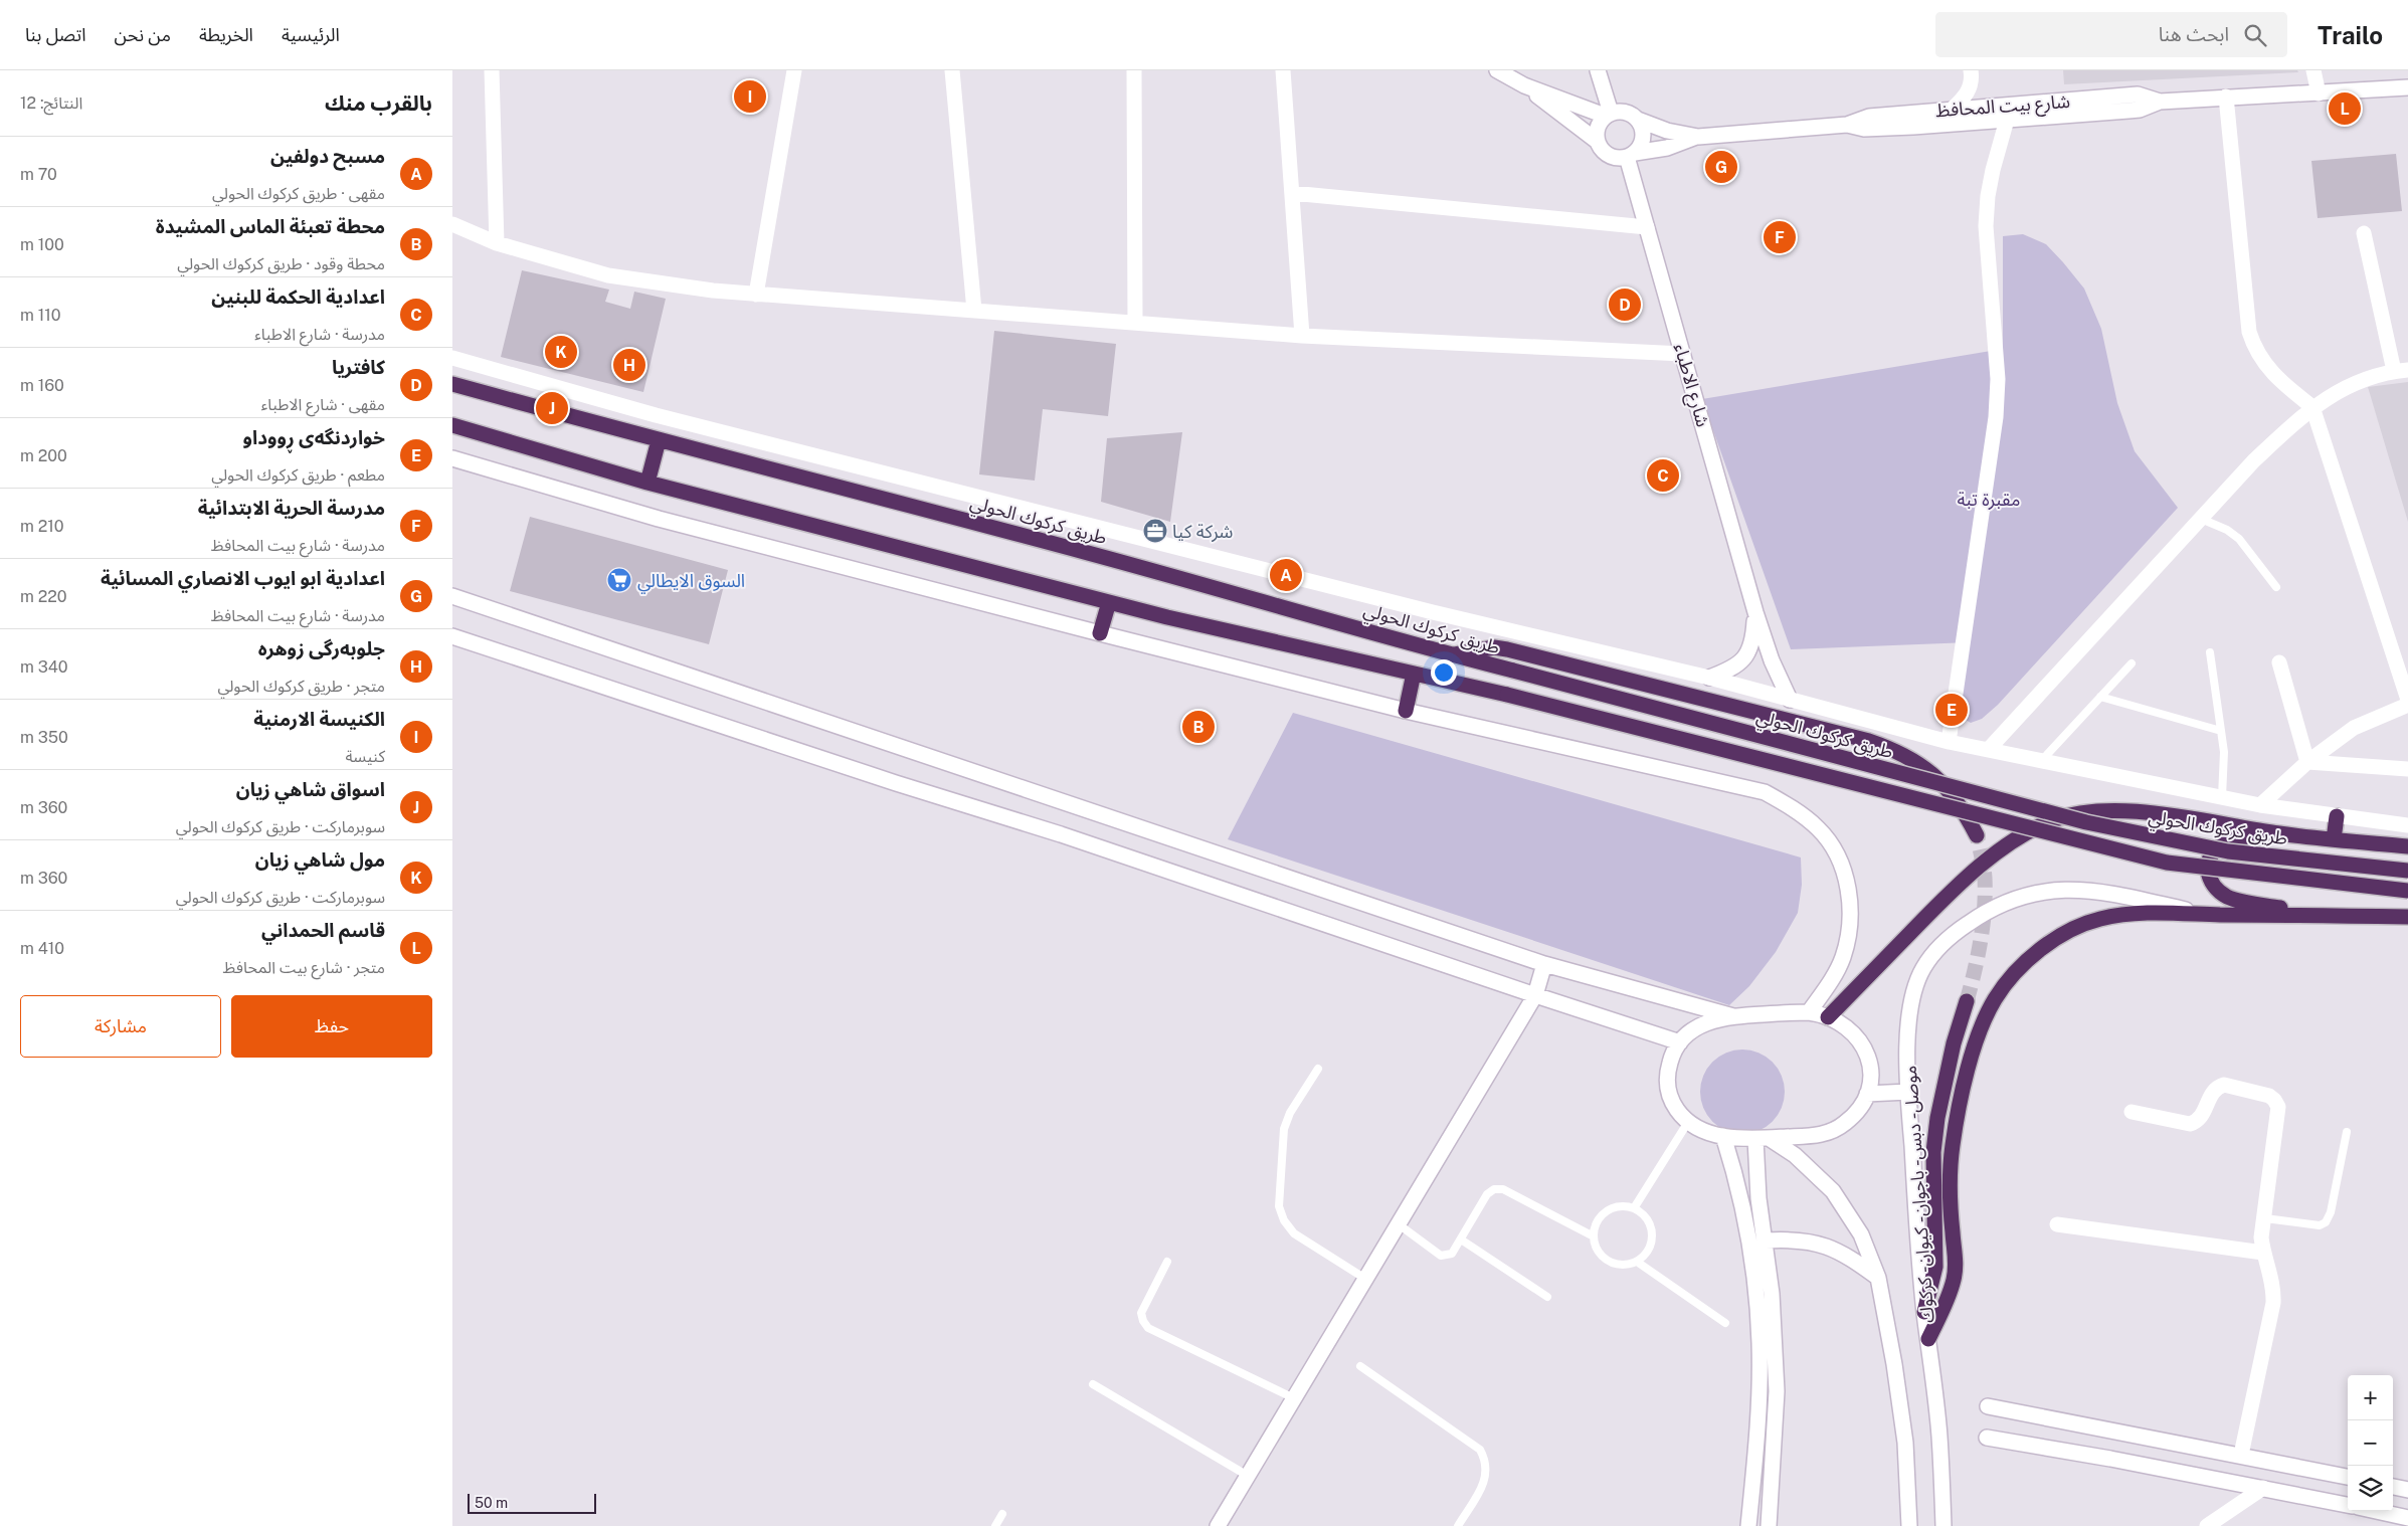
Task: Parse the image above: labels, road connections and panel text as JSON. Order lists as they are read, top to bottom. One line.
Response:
{"streets":{"highway":["طريق كركوك الحولي"],"street":["شارع بيت المحافظ","شارع الاطباء","موصل - دبس - باجوان - كيوان - كركوك"]},"crossings":[["شارع بيت المحافظ","شارع الاطباء"]],"parks":["مقبرة تبة"],"places":{"office":["شركة كيا"],"supermarket":["السوق الايطالي"]},"scale_bar":"50 m","page":{"header":"Trailo","search":"ابحث هنا","nav":["الرئيسية","الخريطة","من نحن","اتصل بنا"],"heading":["بالقرب منك","النتائج: 12"],"pins":["I","L","G","F","D","K","H","J","C","A","E","B"],"list":[{"mark":"A","name":"مسبح دولفين","note":"مقهى · طريق كركوك الحولي","value":"70 m"},{"mark":"B","name":"محطة تعبئة الماس المشيدة","note":"محطة وقود · طريق كركوك الحولي","value":"100 m"},{"mark":"C","name":"اعدادية الحكمة للبنين","note":"مدرسة · شارع الاطباء","value":"110 m"},{"mark":"D","name":"کافتریا","note":"مقهى · شارع الاطباء","value":"160 m"},{"mark":"E","name":"خواردنگەی ڕووداو","note":"مطعم · طريق كركوك الحولي","value":"200 m"},{"mark":"F","name":"مدرسة الحرية الابتدائية","note":"مدرسة · شارع بيت المحافظ","value":"210 m"},{"mark":"G","name":"اعدادية ابو ايوب الانصاري المسائية","note":"مدرسة · شارع بيت المحافظ","value":"220 m"},{"mark":"H","name":"جلوبەرگی زوهرە","note":"متجر · طريق كركوك الحولي","value":"340 m"},{"mark":"I","name":"الكنيسة الارمنية","note":"كنيسة","value":"350 m"},{"mark":"J","name":"اسواق شاهي زيان","note":"سوبرماركت · طريق كركوك الحولي","value":"360 m"},{"mark":"K","name":"مول شاهي زيان","note":"سوبرماركت · طريق كركوك الحولي","value":"360 m"},{"mark":"L","name":"قاسم الحمداني","note":"متجر · شارع بيت المحافظ","value":"410 m"}],"buttons":["حفظ","مشاركة"],"map_buttons":["+","−"],"scale":"50 m"}}
